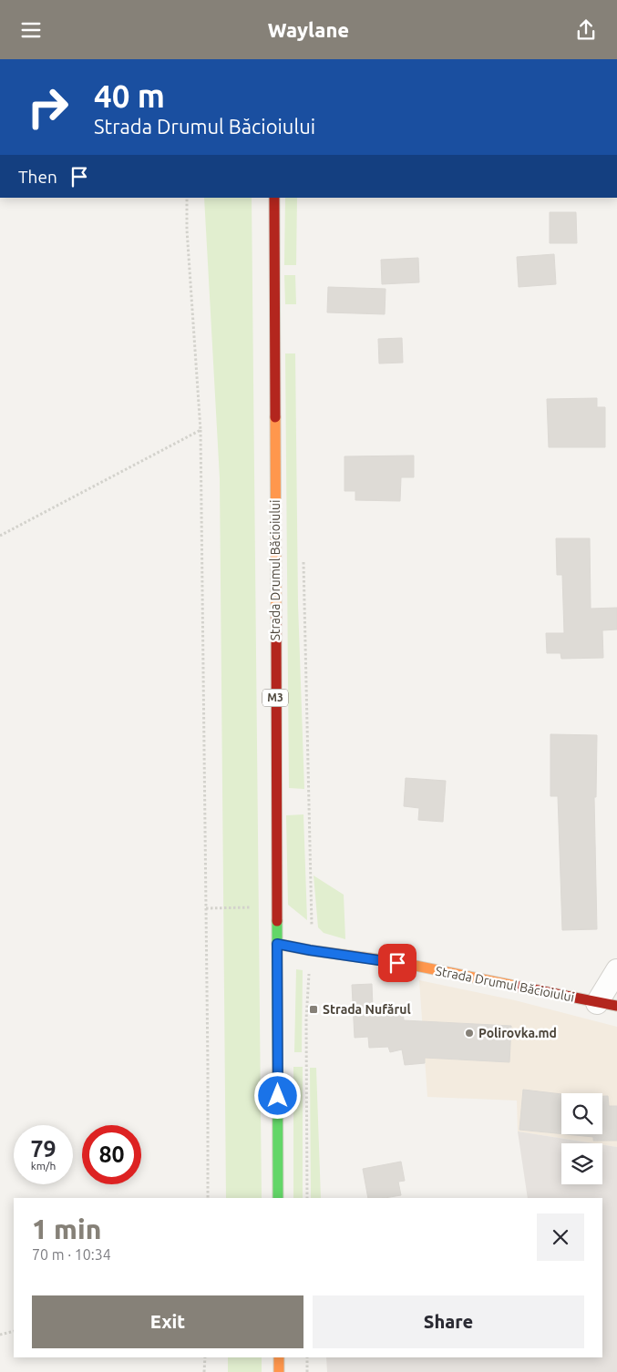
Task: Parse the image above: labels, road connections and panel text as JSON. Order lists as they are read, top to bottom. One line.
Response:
{"streets":{"main road":["Strada Drumul Băcioiului","M3"]},"places":{"transit":["Strada Nufărul"],"other":["Polirovka.md"]},"page":{"header":"Waylane","turn":["40 m","Strada Drumul Băcioiului"],"then":"Then","speed":"79 km/h","limit":"80","heading":["1 min","70 m · 10:34"],"buttons":["Exit","Share"]}}
